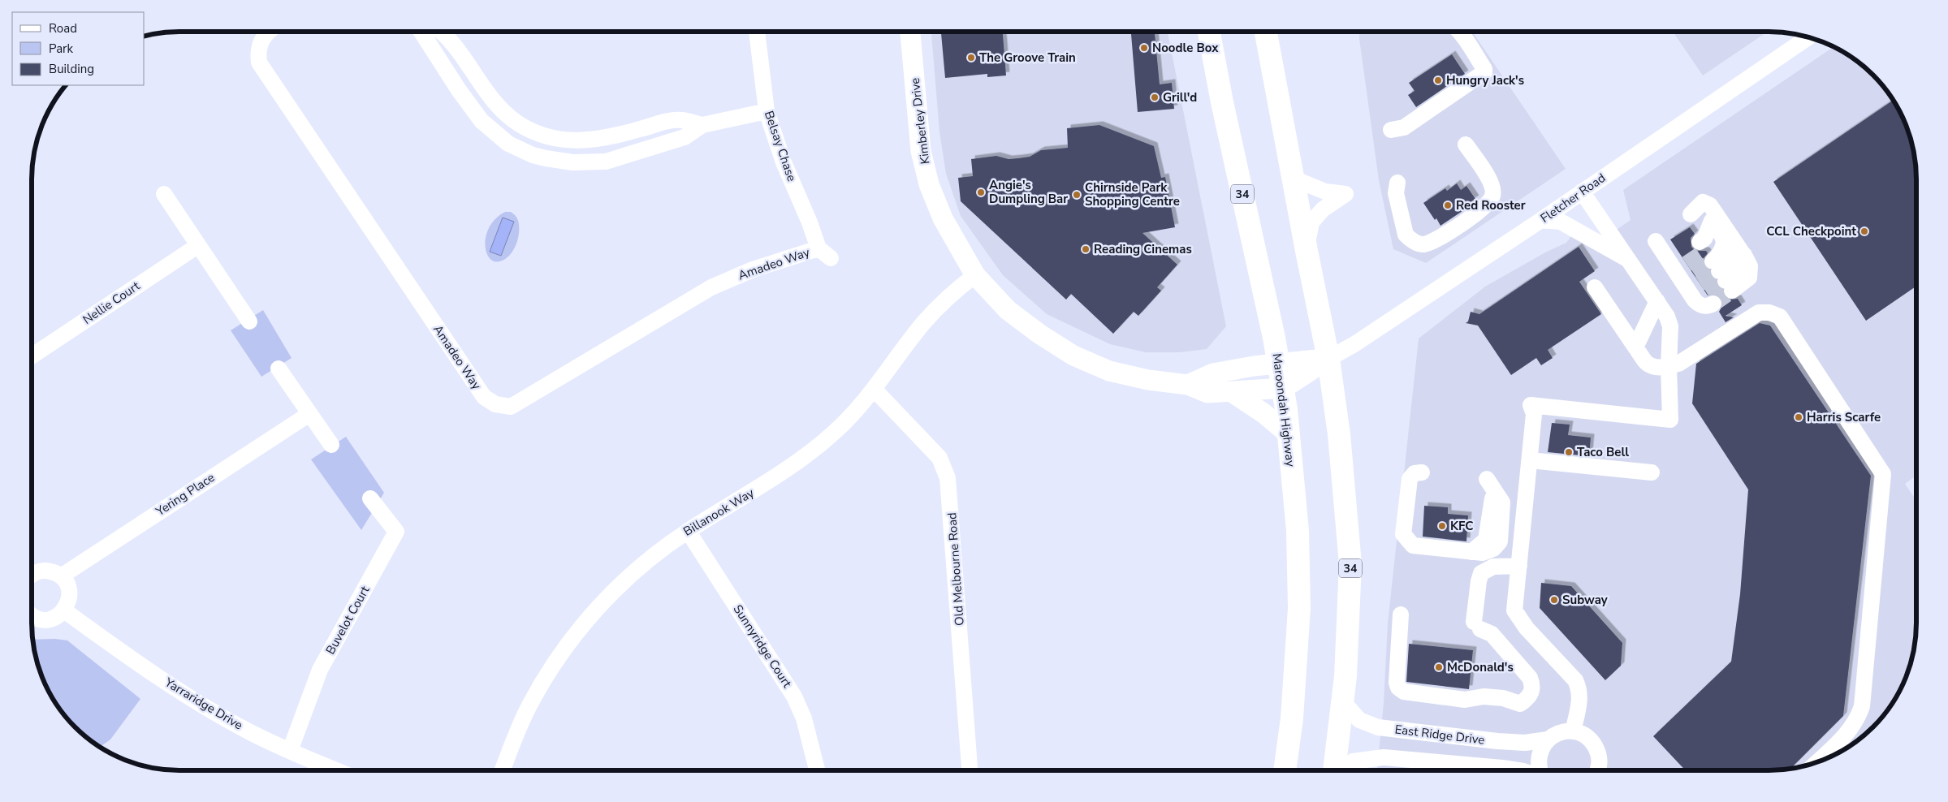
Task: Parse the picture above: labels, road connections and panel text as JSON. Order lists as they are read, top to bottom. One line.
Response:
{"streets":{"highway":["34","Maroondah Highway"],"main road":["Kimberley Drive"],"street":["Belsay Chase","Fletcher Road","Amadeo Way","Nellie Court","Yering Place","Billanook Way","Old Melbourne Road","Buvelot Court","Sunnyridge Court","Yarraridge Drive","East Ridge Drive"]},"crossings":[["Kimberley Drive","34"],["Kimberley Drive","Fletcher Road"],["Kimberley Drive","Maroondah Highway"],["Kimberley Drive","Billanook Way"],["Belsay Chase","Amadeo Way"],["34","Fletcher Road"],["34","East Ridge Drive"],["Billanook Way","Old Melbourne Road"],["Billanook Way","Sunnyridge Court"],["Buvelot Court","Yarraridge Drive"]],"places":["Noodle Box","The Groove Train","Hungry Jack's","Grill'd","Angie's Dumpling Bar","Chirnside Park Shopping Centre","Red Rooster","CCL Checkpoint","Reading Cinemas","Harris Scarfe","Taco Bell","KFC","Subway","McDonald's"],"legend":["Road","Park","Building"]}
